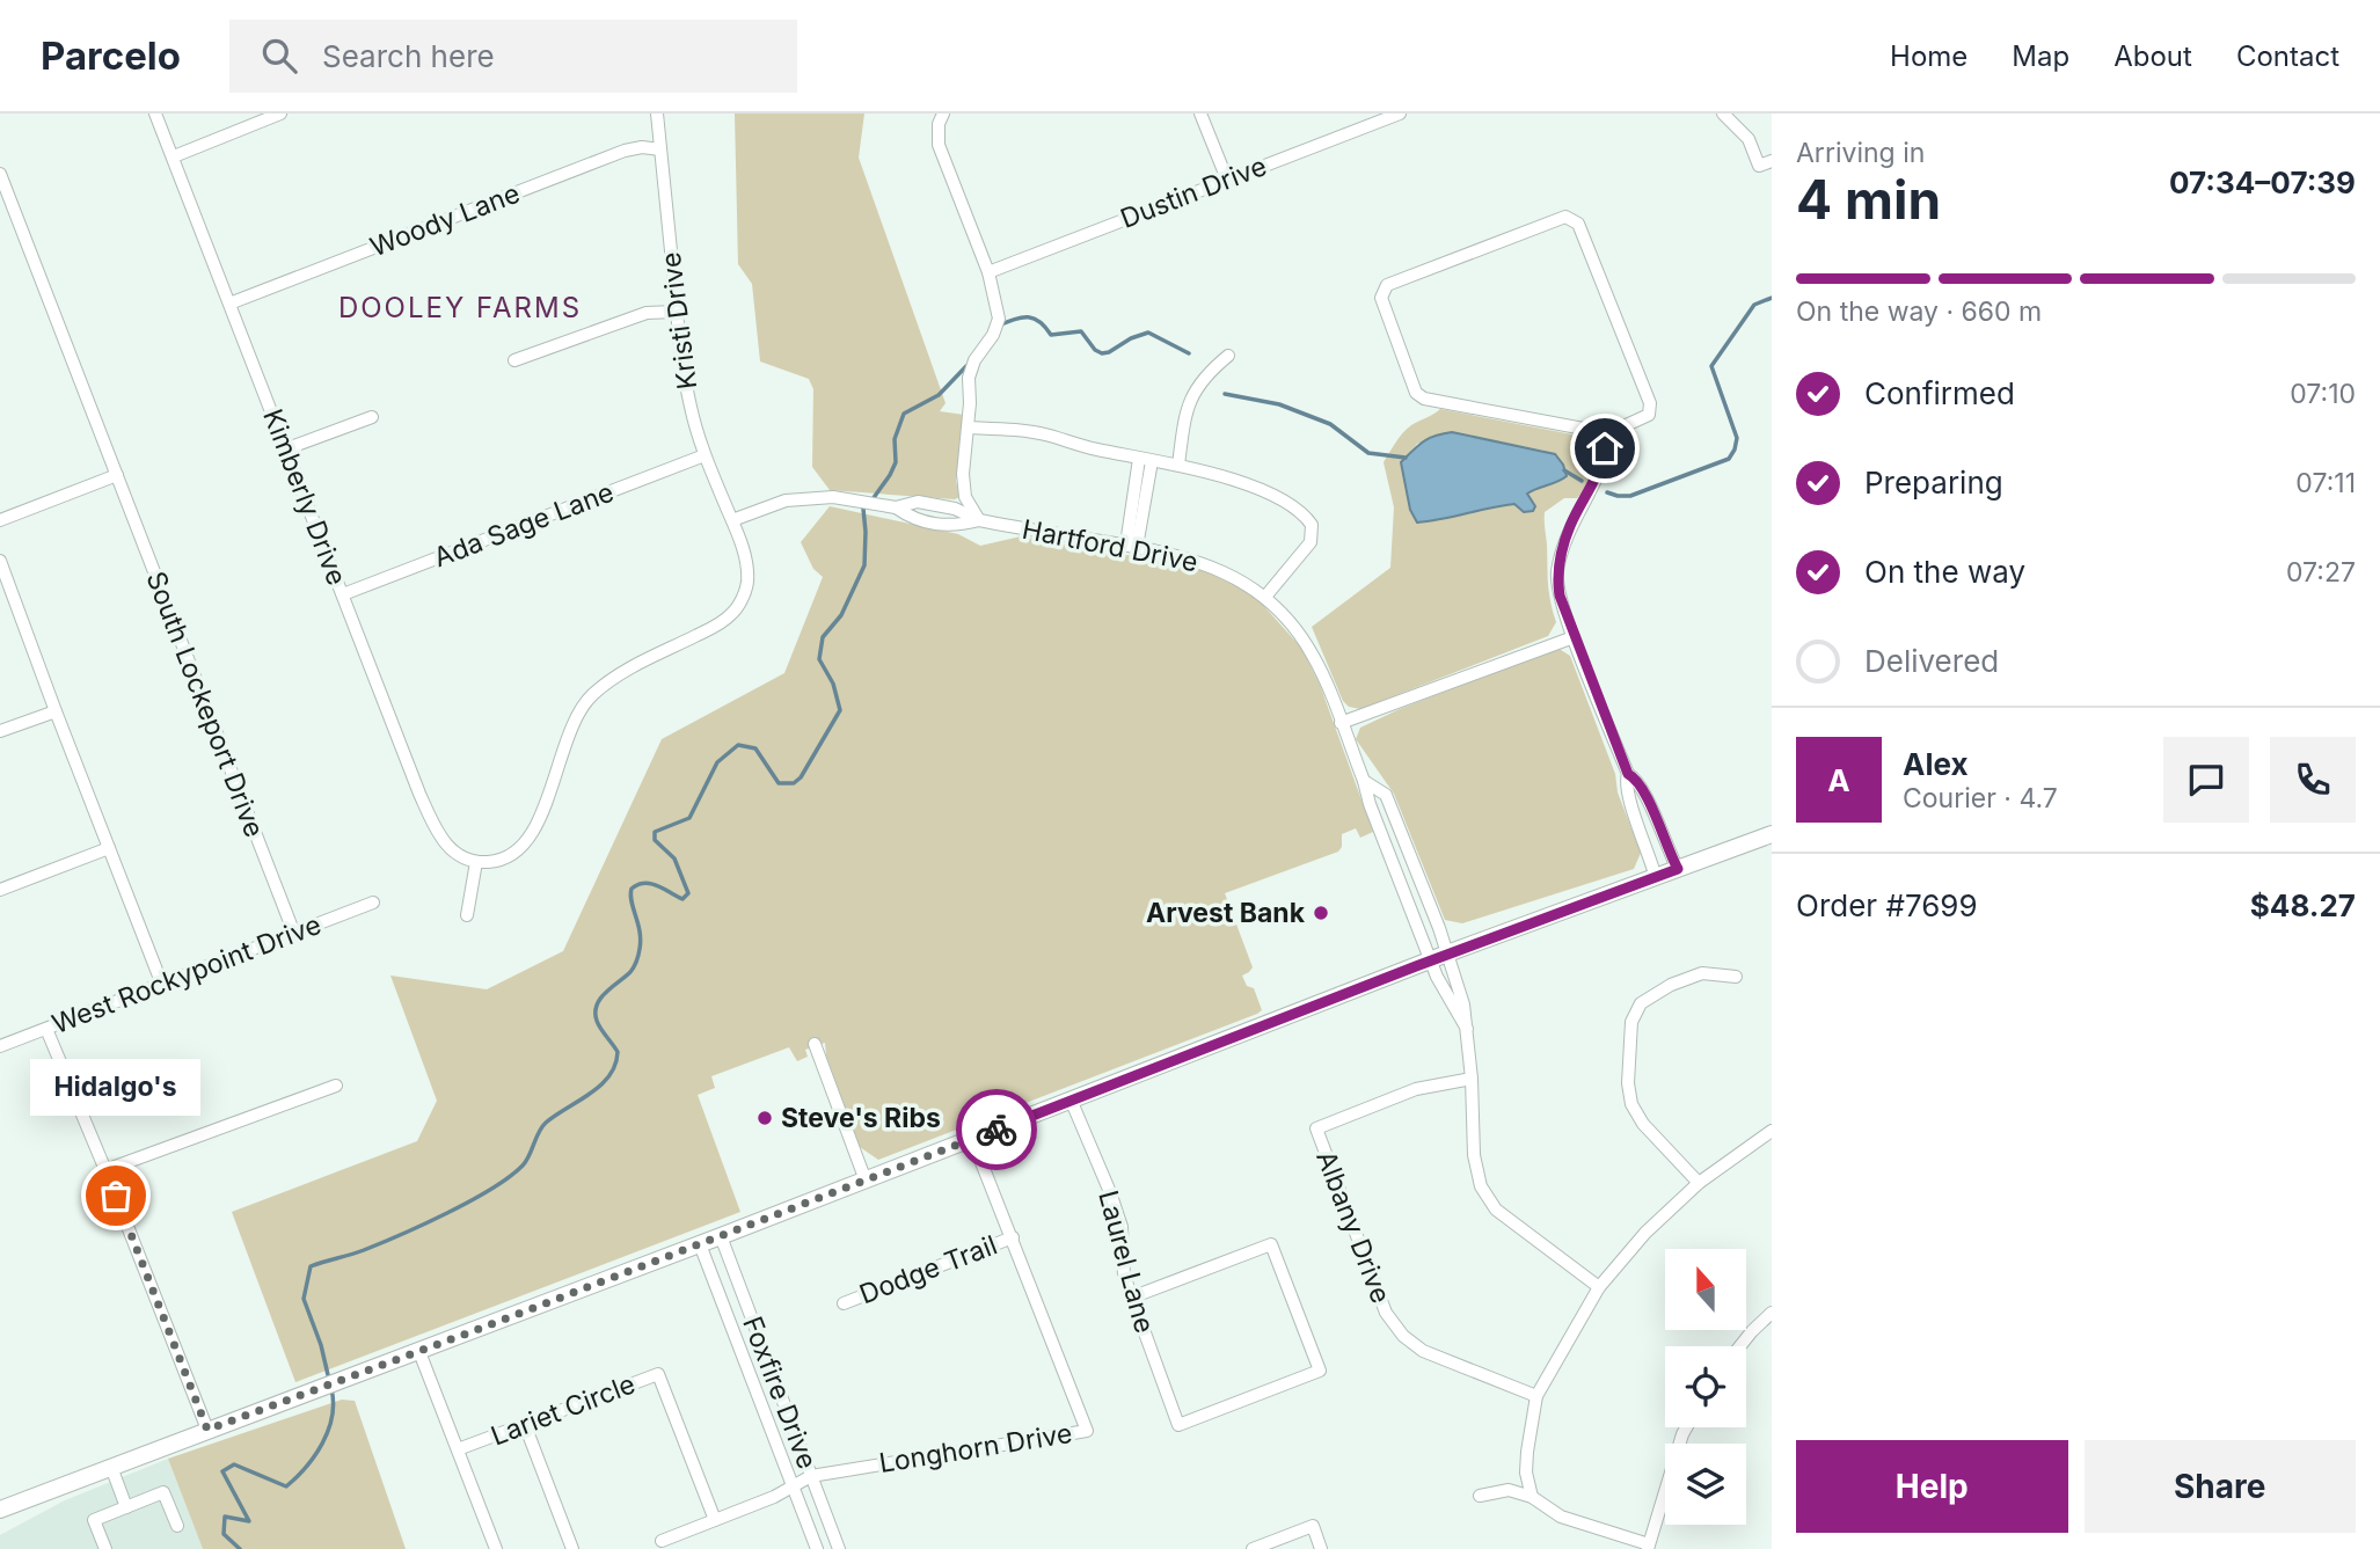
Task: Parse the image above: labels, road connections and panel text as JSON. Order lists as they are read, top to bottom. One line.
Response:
{"streets":{"street":["Dustin Drive","Woody Lane","Kristi Drive","Kimberly Drive","Ada Sage Lane","Hartford Drive","South Lockeport Drive","West Rockypoint Drive","Albany Drive","Laurel Lane","Dodge Trail","Foxfire Drive","Lariet Circle","Longhorn Drive"]},"crossings":[["Woody Lane","Kristi Drive"],["Woody Lane","Kimberly Drive"],["Kristi Drive","Kimberly Drive"],["Kristi Drive","Ada Sage Lane"],["Kristi Drive","Hartford Drive"],["Kimberly Drive","Ada Sage Lane"],["Hartford Drive","Albany Drive"],["South Lockeport Drive","West Rockypoint Drive"],["Dodge Trail","Longhorn Drive"],["Foxfire Drive","Longhorn Drive"],["Lariet Circle","Longhorn Drive"]],"districts":["DOOLEY FARMS"],"places":["Arvest Bank","Steve's Ribs","Hidalgo's"],"north":"top","page":{"header":"Parcelo","search":"Search here","nav":["Home","Map","About","Contact"],"heading":["4 min","Arriving in","07:34–07:39"],"panel":["Alex","Courier · 4.7","Order #7699","$48.27"],"bar":"On the way · 660 m","list":[["Confirmed","07:10"],["Preparing","07:11"],["On the way","07:27"],"Delivered"],"round":"A","bubble":"Hidalgo's","buttons":["Help","Share"]}}
